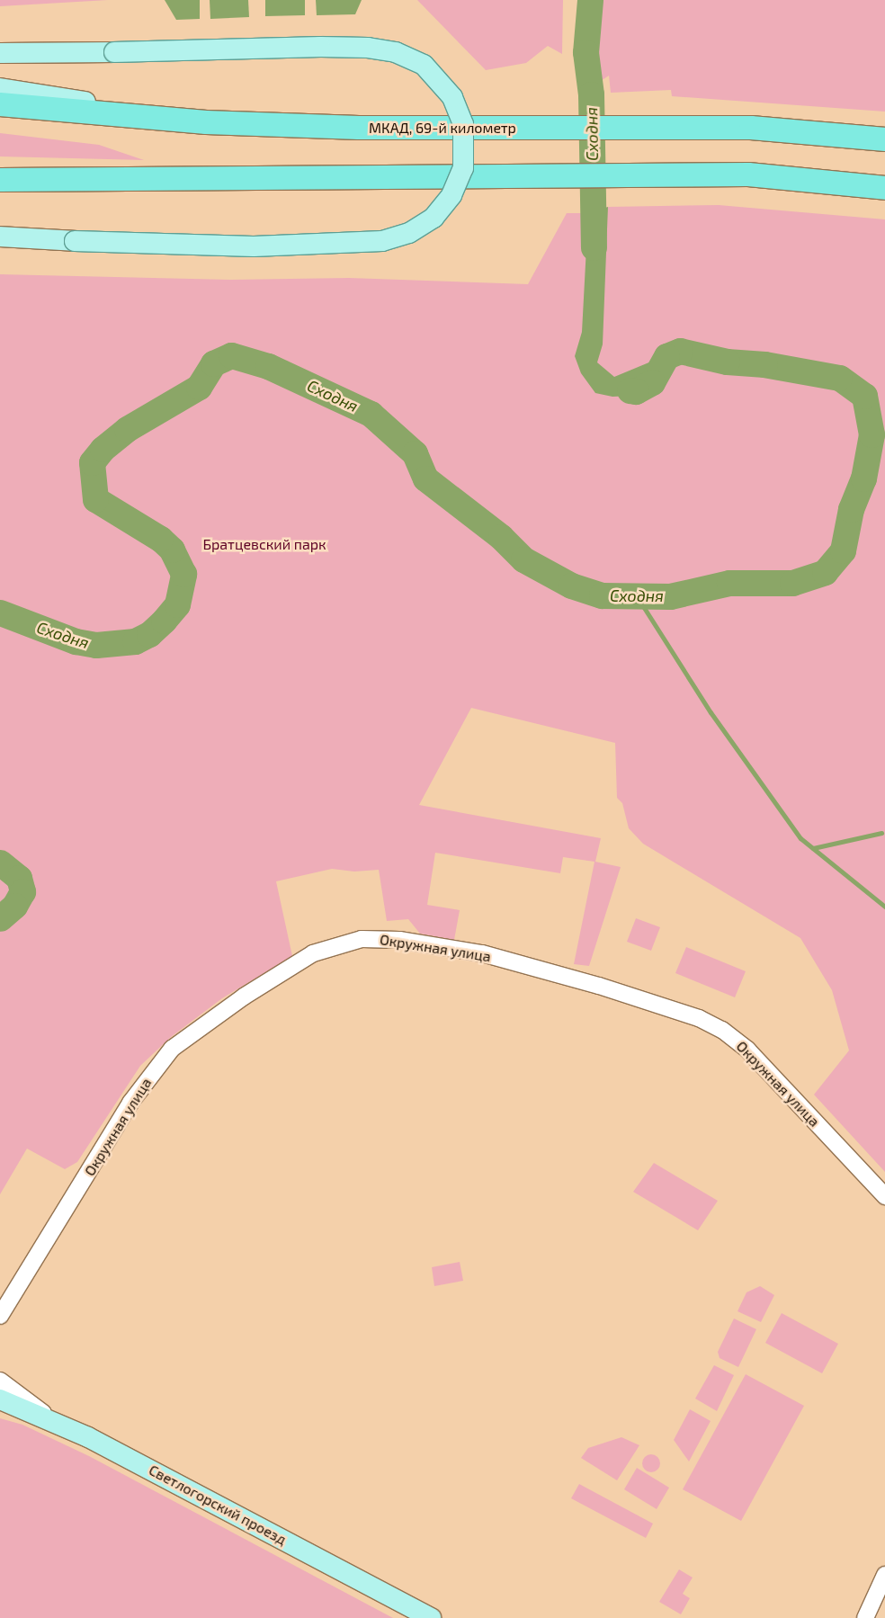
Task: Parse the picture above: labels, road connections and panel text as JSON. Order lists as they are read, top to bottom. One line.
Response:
{"streets":{"highway":["МКАД, 69-й километр"],"main road":["Светлогорский проезд"],"street":["Окружная улица"]},"water":["Сходня"],"parks":["Братцевский парк"]}
